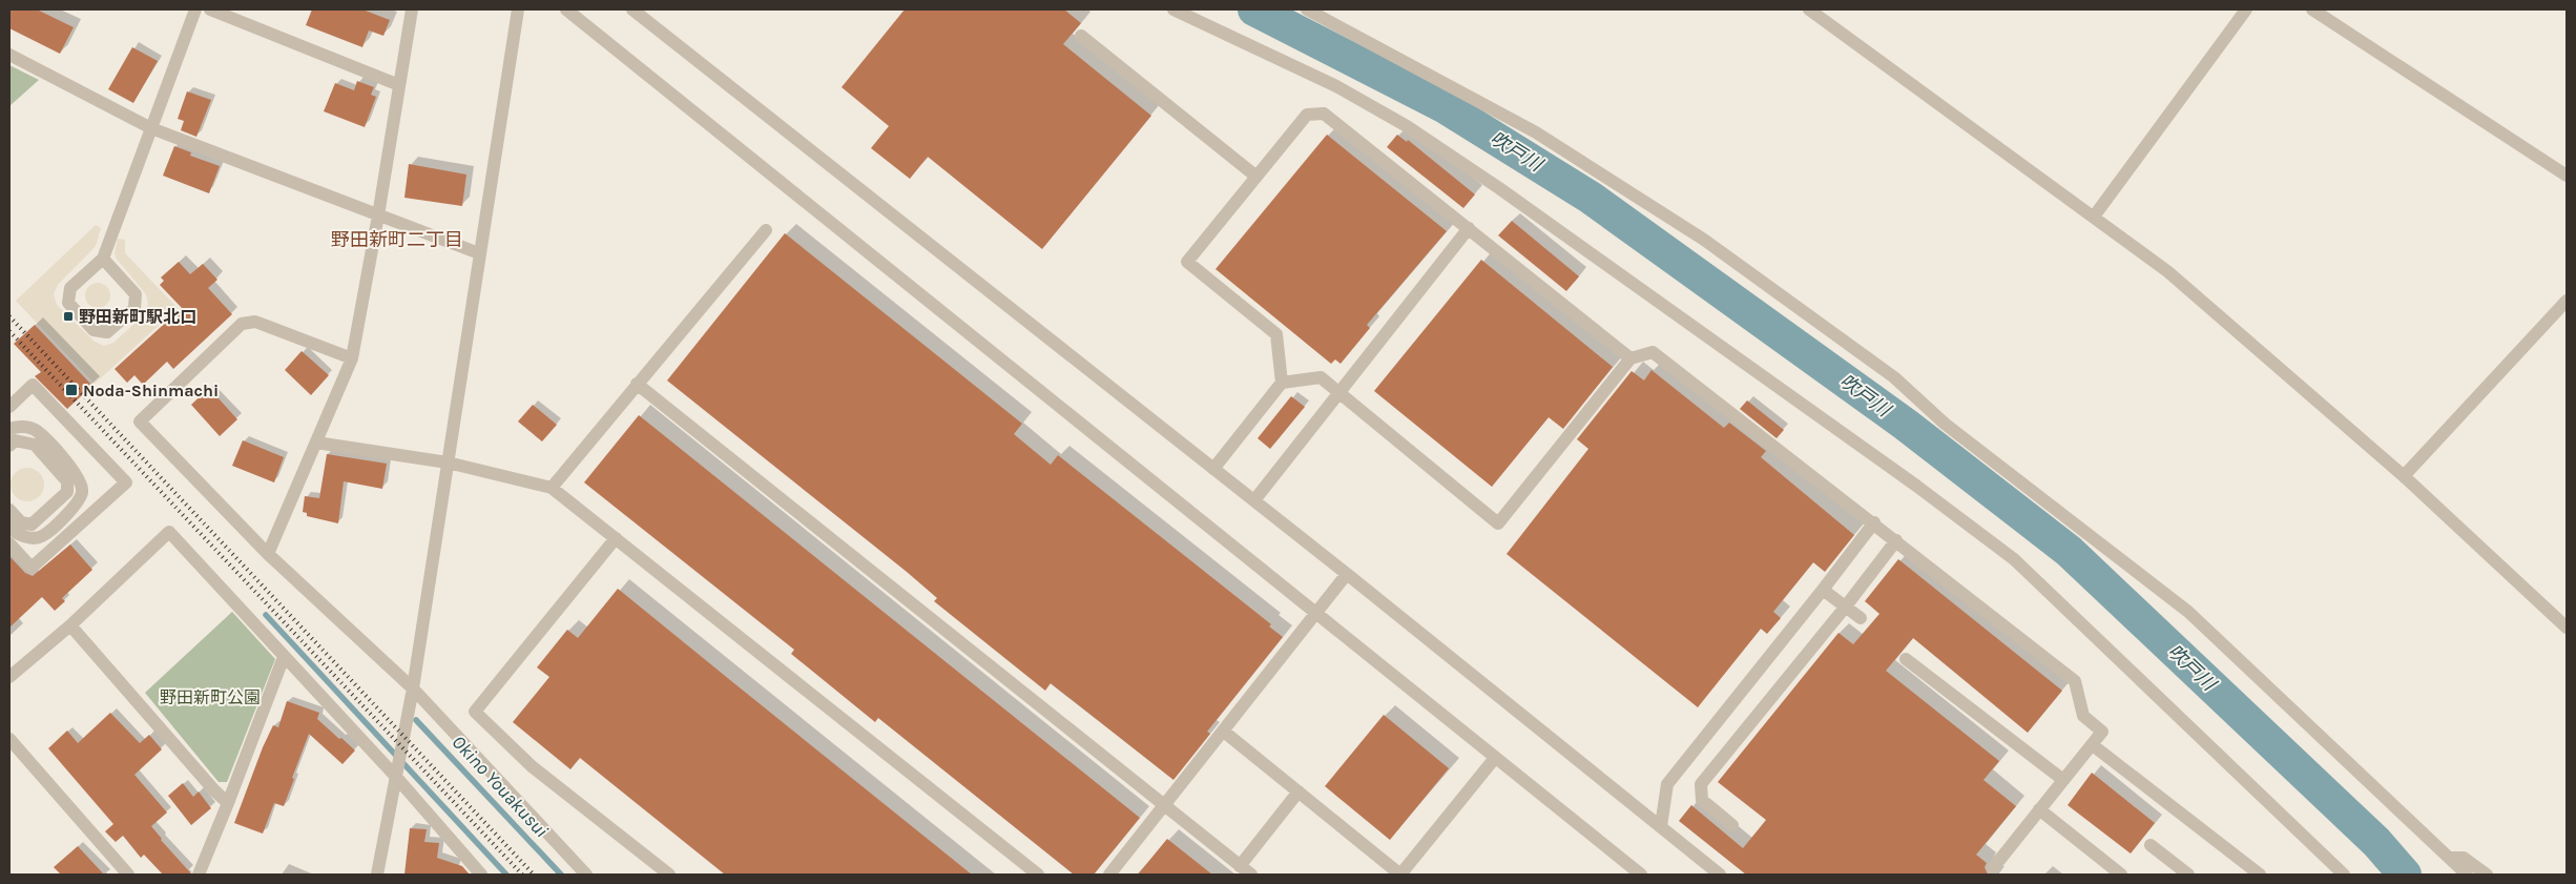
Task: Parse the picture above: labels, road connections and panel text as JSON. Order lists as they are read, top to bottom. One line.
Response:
{"districts":["野田新町二丁目"],"water":["吹戸川","Okino Youakusui"],"parks":["野田新町公園"],"places":{"transit":["野田新町駅北口","Noda-Shinmachi"]}}
